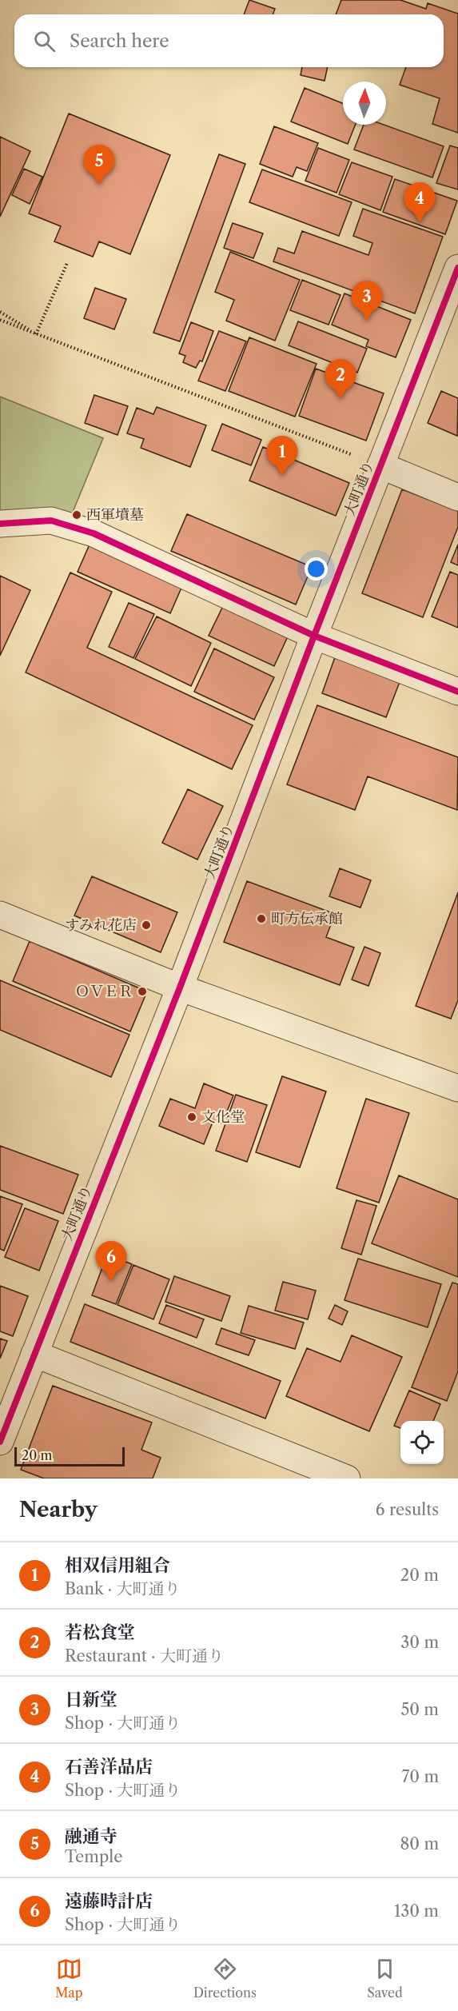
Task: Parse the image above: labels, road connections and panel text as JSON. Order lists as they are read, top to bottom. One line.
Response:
{"streets":{"street":["大町通り"]},"places":["西軍墳墓","町方伝承館","すみれ花店","ＯＶＥＲ","文化堂"],"scale_bar":"20 m","north":"top","page":{"search":"Search here","pins":["5","4","3","2","1","6"],"scale":"20 m","heading":["Nearby","6 results"],"list":[{"mark":"1","name":"相双信用組合","note":"Bank · 大町通り","value":"20 m"},{"mark":"2","name":"若松食堂","note":"Restaurant · 大町通り","value":"30 m"},{"mark":"3","name":"日新堂","note":"Shop · 大町通り","value":"50 m"},{"mark":"4","name":"石善洋品店","note":"Shop · 大町通り","value":"70 m"},{"mark":"5","name":"融通寺","note":"Temple","value":"80 m"},{"mark":"6","name":"遠藤時計店","note":"Shop · 大町通り","value":"130 m"}],"nav":["Map","Directions","Saved"]}}
